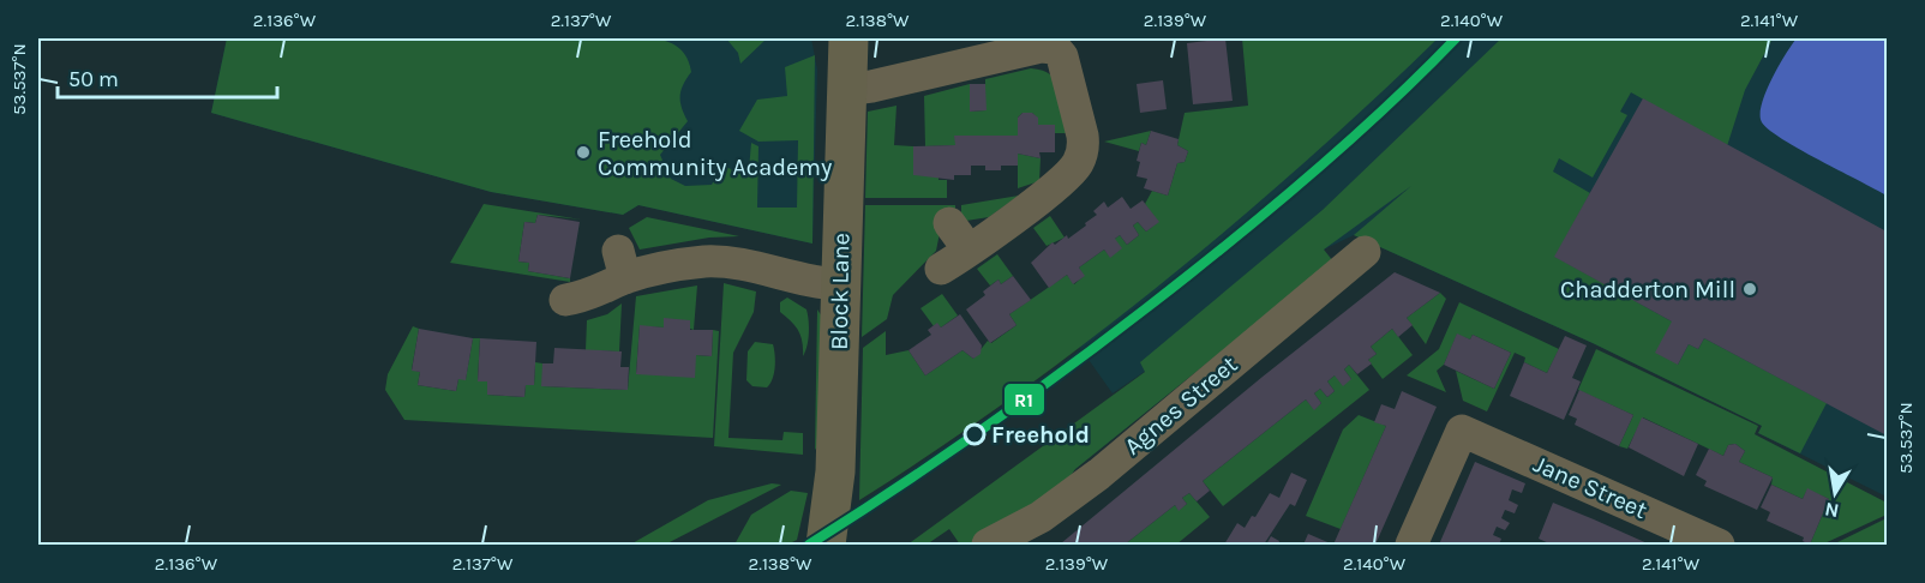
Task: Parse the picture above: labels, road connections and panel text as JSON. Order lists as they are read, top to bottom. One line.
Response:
{"streets":{"main road":["Block Lane"],"street":["Agnes Street","Jane Street"]},"places":["Freehold Community Academy","Chadderton Mill","Freehold"],"lines":["transit line R1"],"scale_bar":"50 m","north":"bottom","coordinates":["2.136°W","2.137°W","2.138°W","2.139°W","2.140°W","2.141°W","53.537°N"]}
